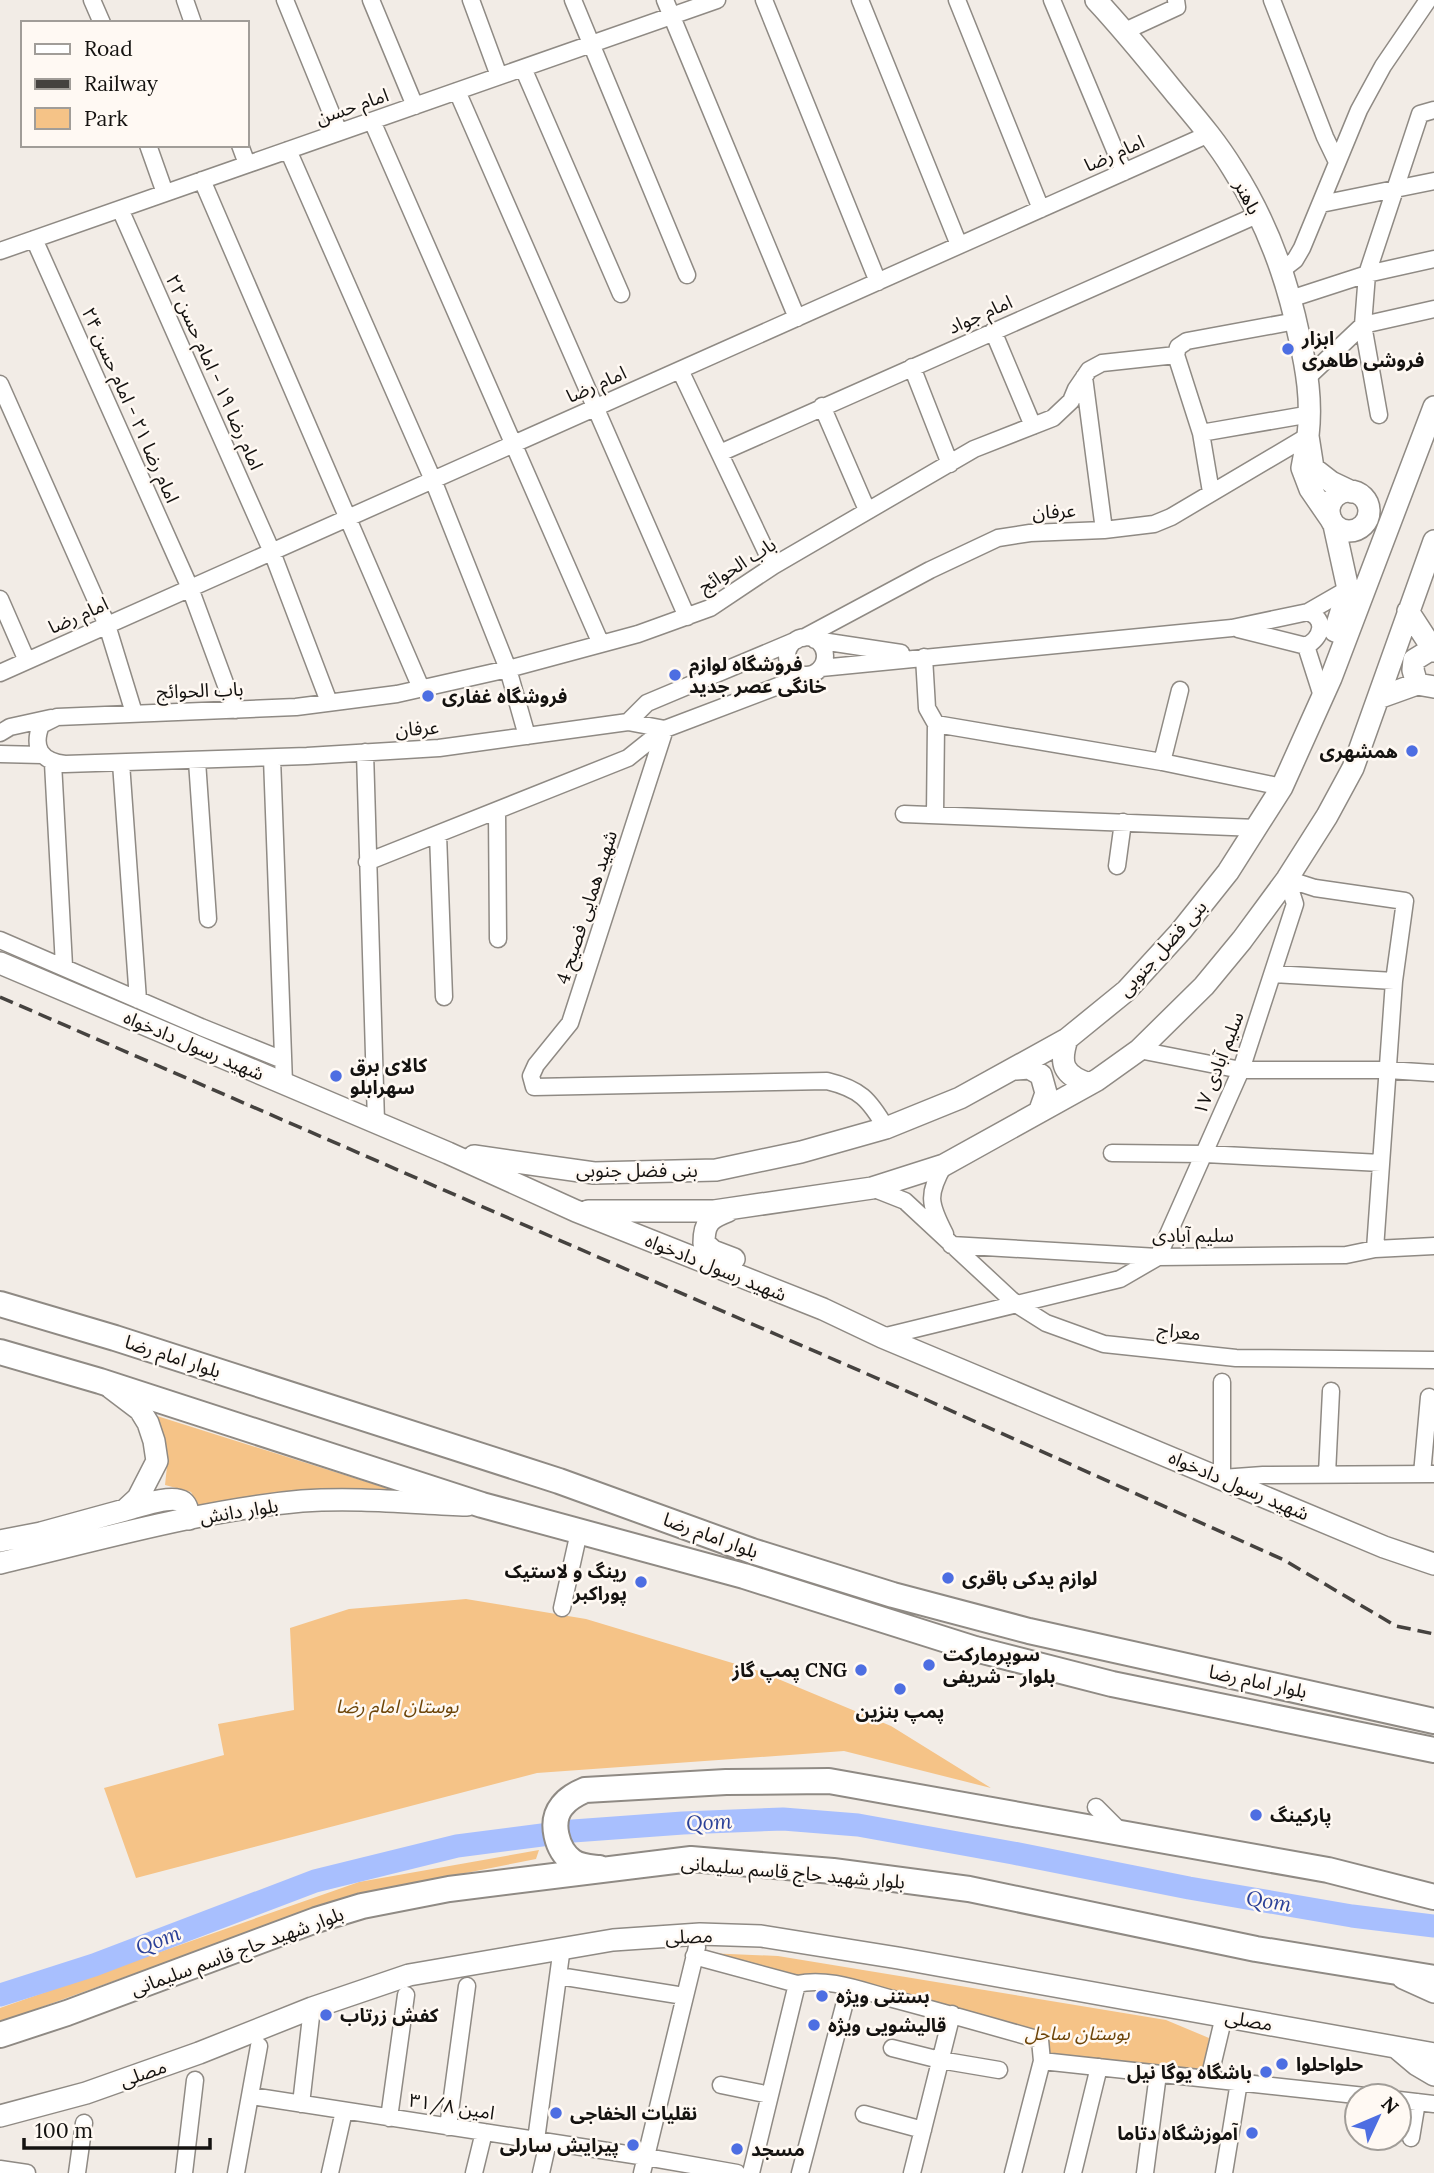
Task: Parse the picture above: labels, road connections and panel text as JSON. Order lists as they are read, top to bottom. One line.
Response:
{"streets":{"main road":["باهنر","بنی فضل جنوبی","شهید رسول دادخواه","بلوار امام رضا","بلوار دانش","بلوار شهید حاج قاسم سلیمانی","مصلی"],"street":["امام حسن","امام رضا","امام جواد","امام رضا ۱۹ - امام حسن ۲۲","امام رضا ۲۱ - امام حسن ۲۴","عرفان","باب الحوائج","شهید همایی فصیح 4","سلیم آبادی ۱۷","سلیم آبادی","معراج","امین ۳۱/۸"]},"crossings":[["امام حسن","امام رضا ۱۹ - امام حسن ۲۲"],["امام حسن","امام رضا ۲۱ - امام حسن ۲۴"],["امام رضا","باهنر"],["امام رضا","امام رضا ۱۹ - امام حسن ۲۲"],["امام رضا","امام رضا ۲۱ - امام حسن ۲۴"],["باهنر","امام جواد"],["باهنر","عرفان"],["باهنر","بنی فضل جنوبی"],["امام رضا ۱۹ - امام حسن ۲۲","باب الحوائج"],["امام رضا ۲۱ - امام حسن ۲۴","باب الحوائج"],["شهید همایی فصیح 4","بنی فضل جنوبی"],["بنی فضل جنوبی","شهید رسول دادخواه"],["سلیم آبادی ۱۷","سلیم آبادی"],["سلیم آبادی","معراج"],["بلوار امام رضا","بلوار دانش"]],"water":["Qom"],"parks":["بوستان امام رضا","بوستان ساحل"],"places":["ابزار فروشی طاهری","فروشگاه لوازم خانگی عصر جدید","فروشگاه غفاری","همشهری","کالای برق سهرابلو","لوازم یدکی باقری","رینگ و لاستیک پوراکبر","سوپرمارکت بلوار - شریفی","پمپ گاز CNG","پمپ بنزین","پارکینگ","بستنی ویژه","کفش زرتاب","قالیشویی ویژه","حلواحلوا","باشگاه یوگا نیل","نقلیات الخفاجی","آموزشگاه دتاما","پیرایش سارلی","مسجد"],"legend":["Road","Railway","Park"],"scale_bar":"100 m","north":"top right"}
